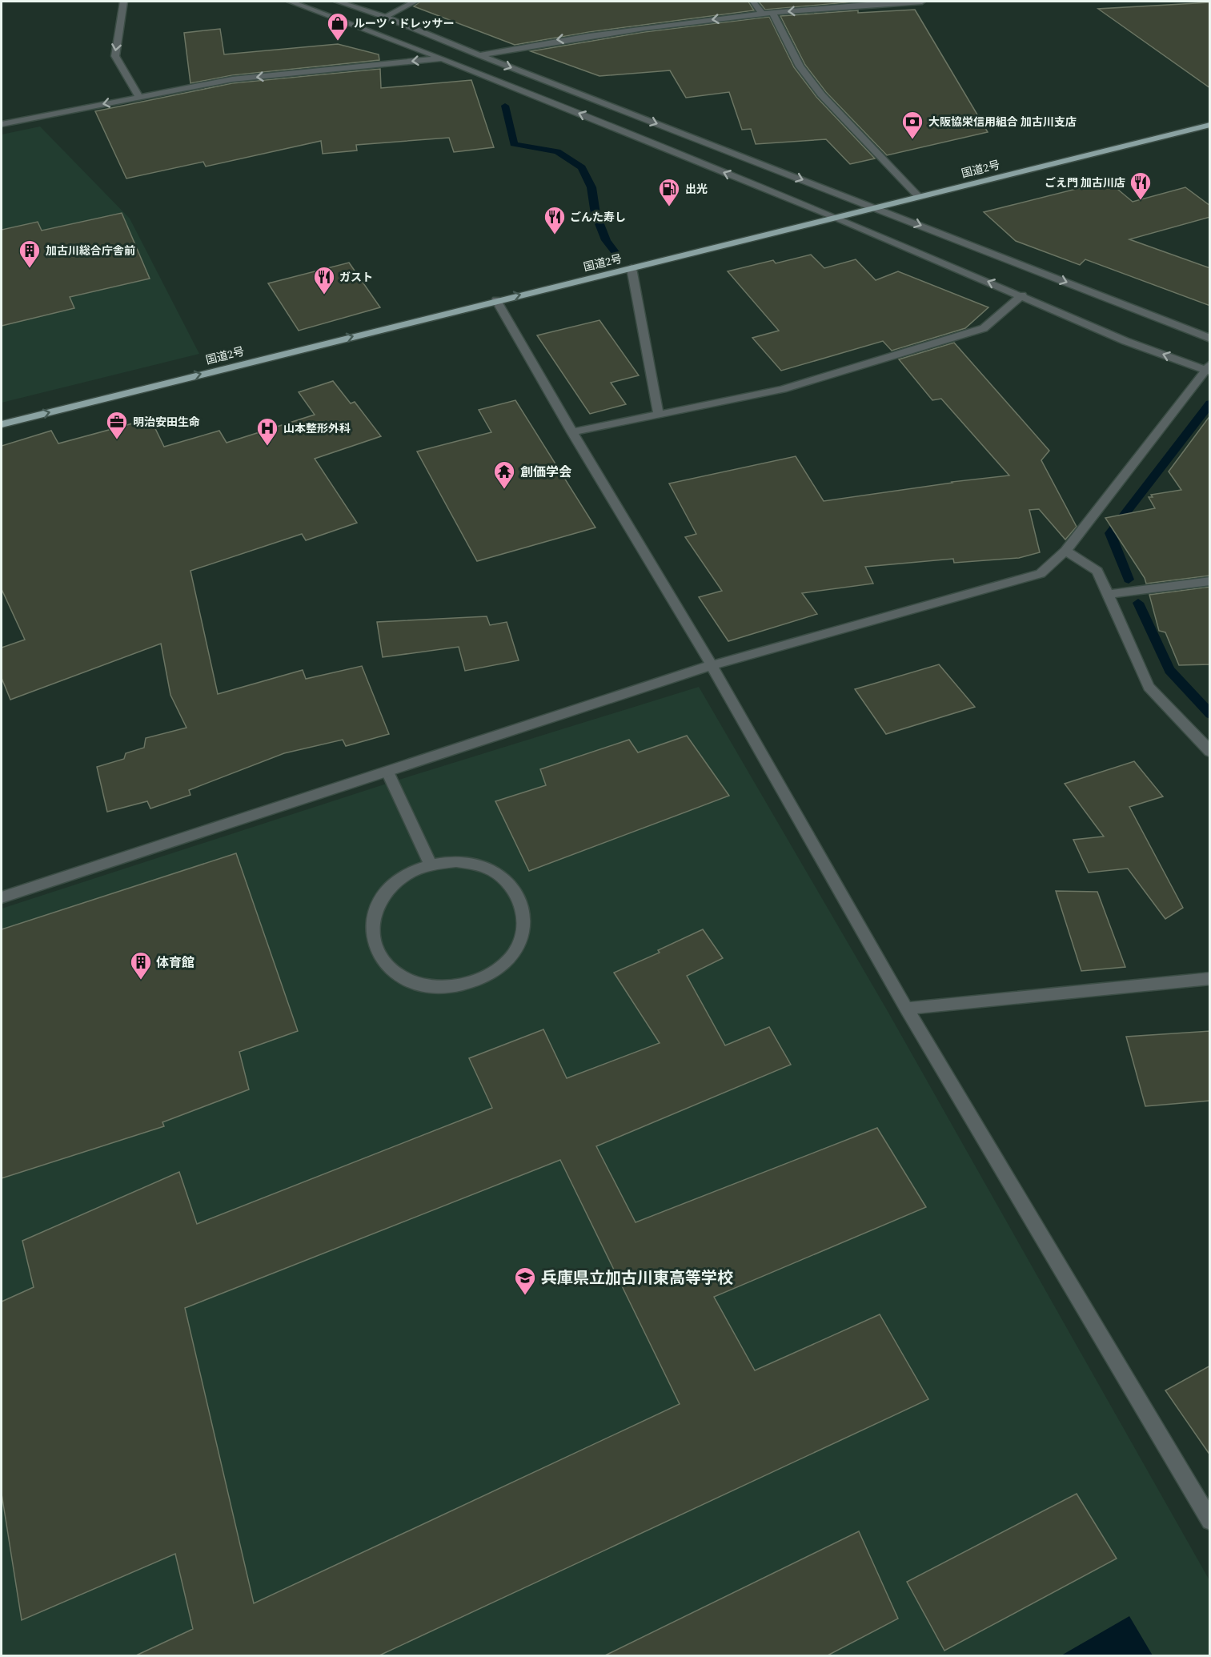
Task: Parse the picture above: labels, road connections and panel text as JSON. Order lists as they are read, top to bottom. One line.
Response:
{"streets":{"highway":["国道2号"]},"one_way":["国道2号"],"places":{"shop":["ルーツ・ドレッサー"],"bank":["大阪協栄信用組合 加古川支店"],"restaurant":["ごえ門 加古川店","ごんた寿し","ガスト"],"fuel station":["出光"],"building":["加古川総合庁舎前","体育館"],"office":["明治安田生命"],"hospital":["山本整形外科"],"temple":["創価学会"],"school or university":["兵庫県立加古川東高等学校"]}}
